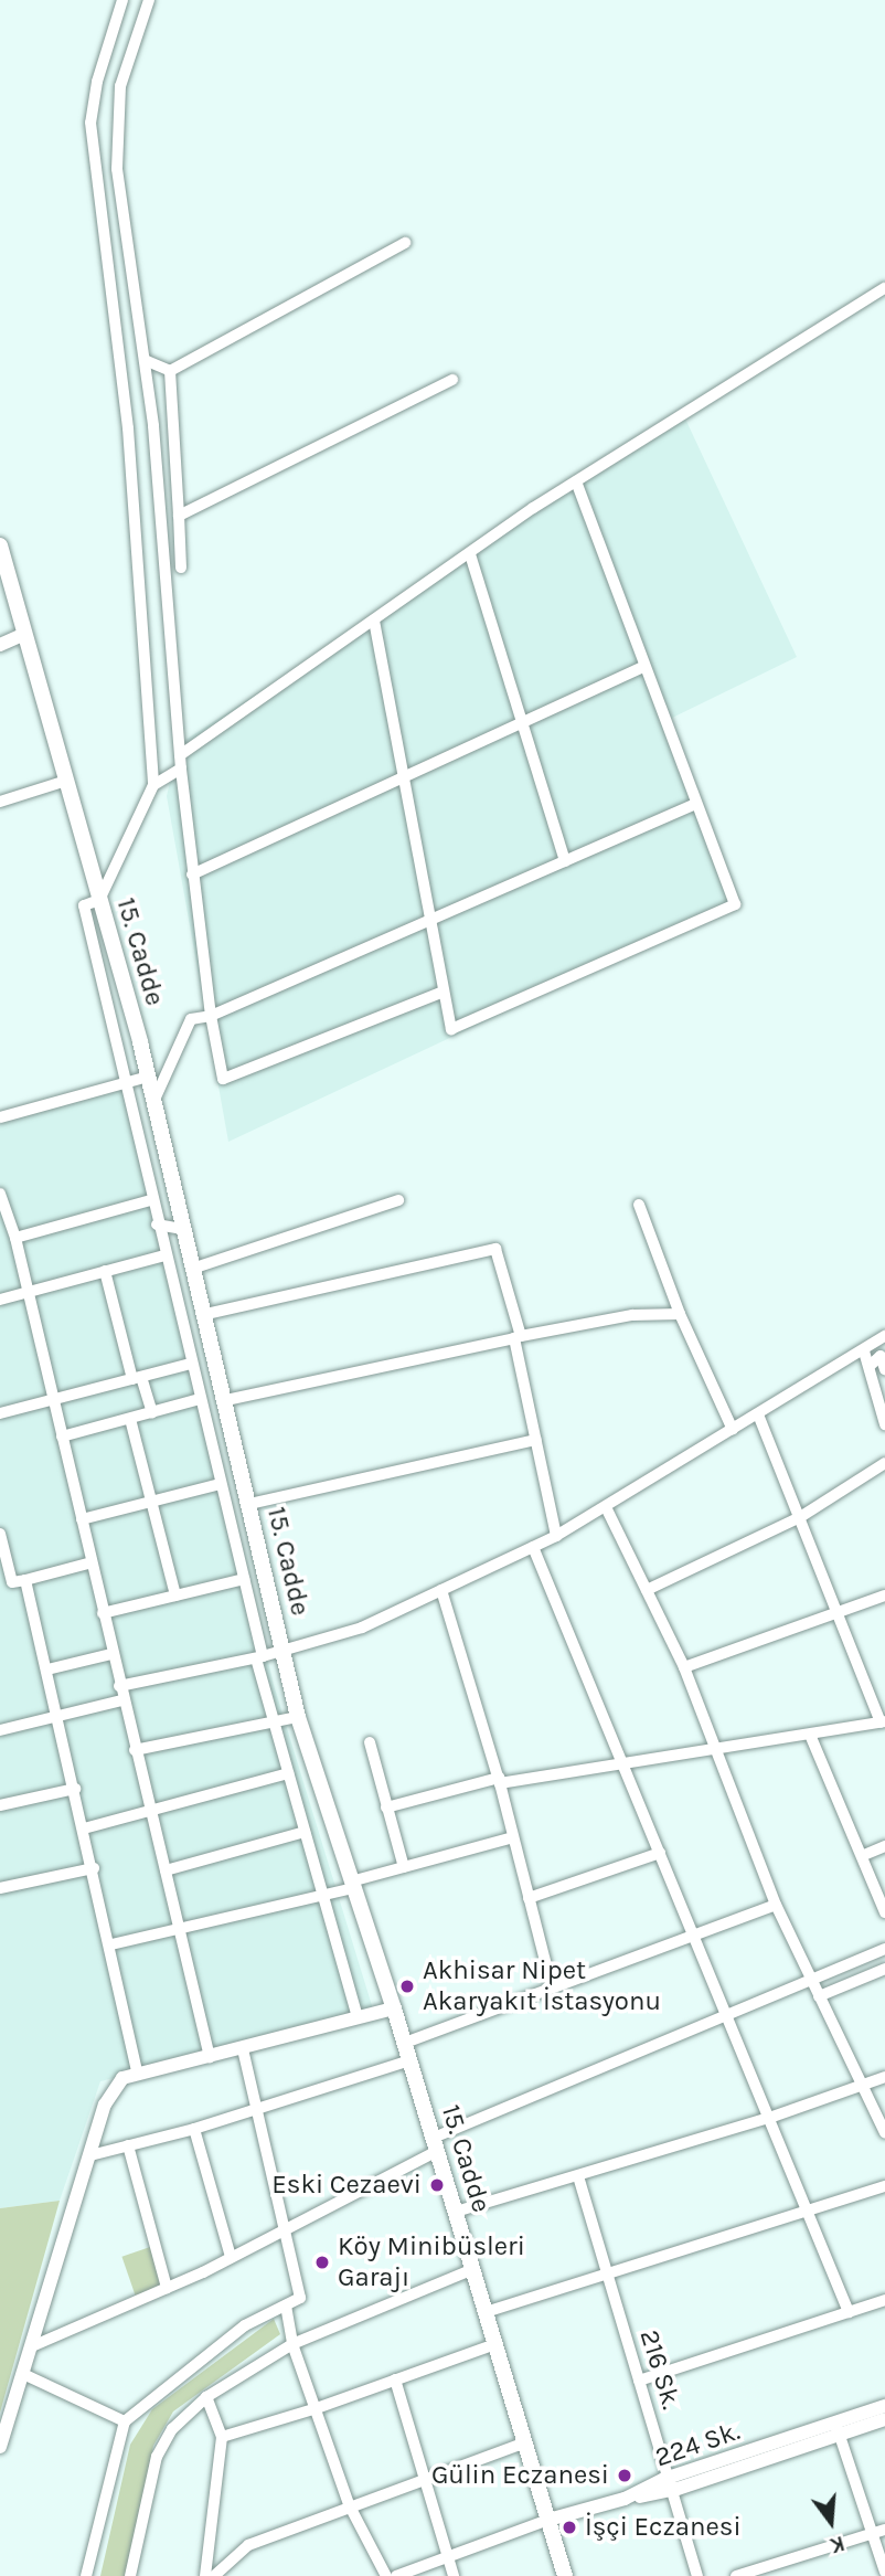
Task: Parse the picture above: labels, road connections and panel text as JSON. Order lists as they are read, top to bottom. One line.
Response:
{"streets":{"main road":["15. Cadde"],"street":["216 Sk.","224 Sk."]},"crossings":[["15. Cadde","224 Sk."],["216 Sk.","224 Sk."]],"places":["Akhisar Nipet Akaryakıt İstasyonu","Eski Cezaevi","Köy Minibüsleri Garajı","Gülin Eczanesi","İşçi Eczanesi"],"north":"bottom"}
